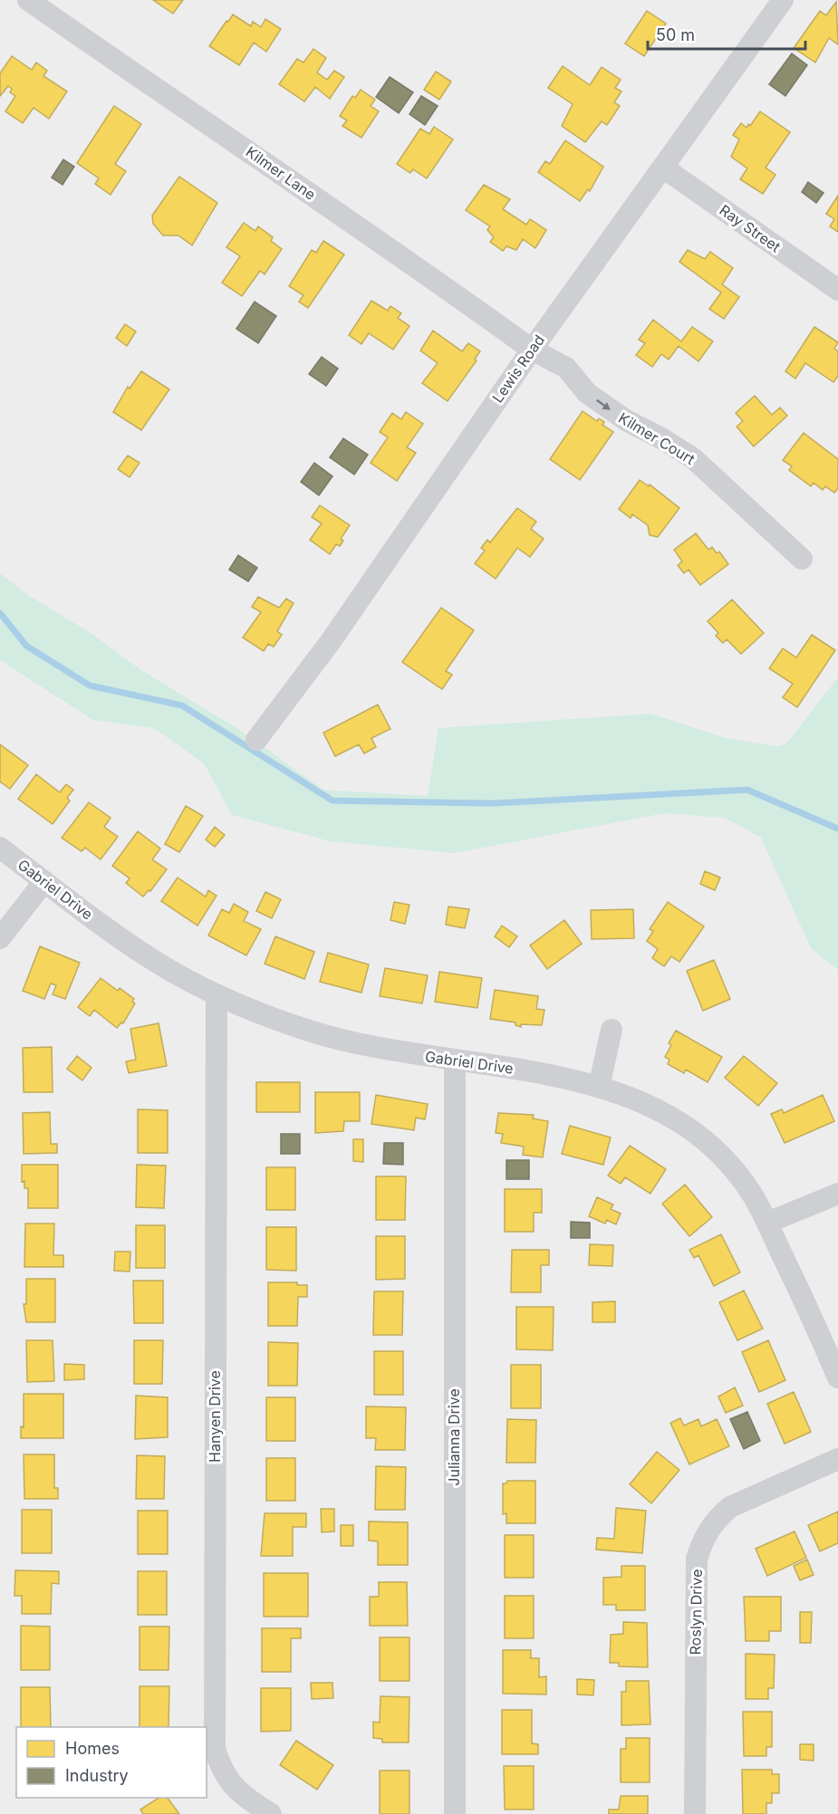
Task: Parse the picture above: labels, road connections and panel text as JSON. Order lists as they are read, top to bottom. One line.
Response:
{"streets":{"street":["Kilmer Lane","Ray Street","Lewis Road","Kilmer Court","Gabriel Drive","Hanyen Drive","Julianna Drive","Roslyn Drive"]},"crossings":[["Kilmer Lane","Lewis Road"],["Kilmer Lane","Kilmer Court"],["Ray Street","Lewis Road"],["Lewis Road","Kilmer Court"],["Gabriel Drive","Hanyen Drive"],["Gabriel Drive","Julianna Drive"]],"one_way":["Kilmer Court"],"legend":["Homes","Industry"],"scale_bar":"50 m"}
